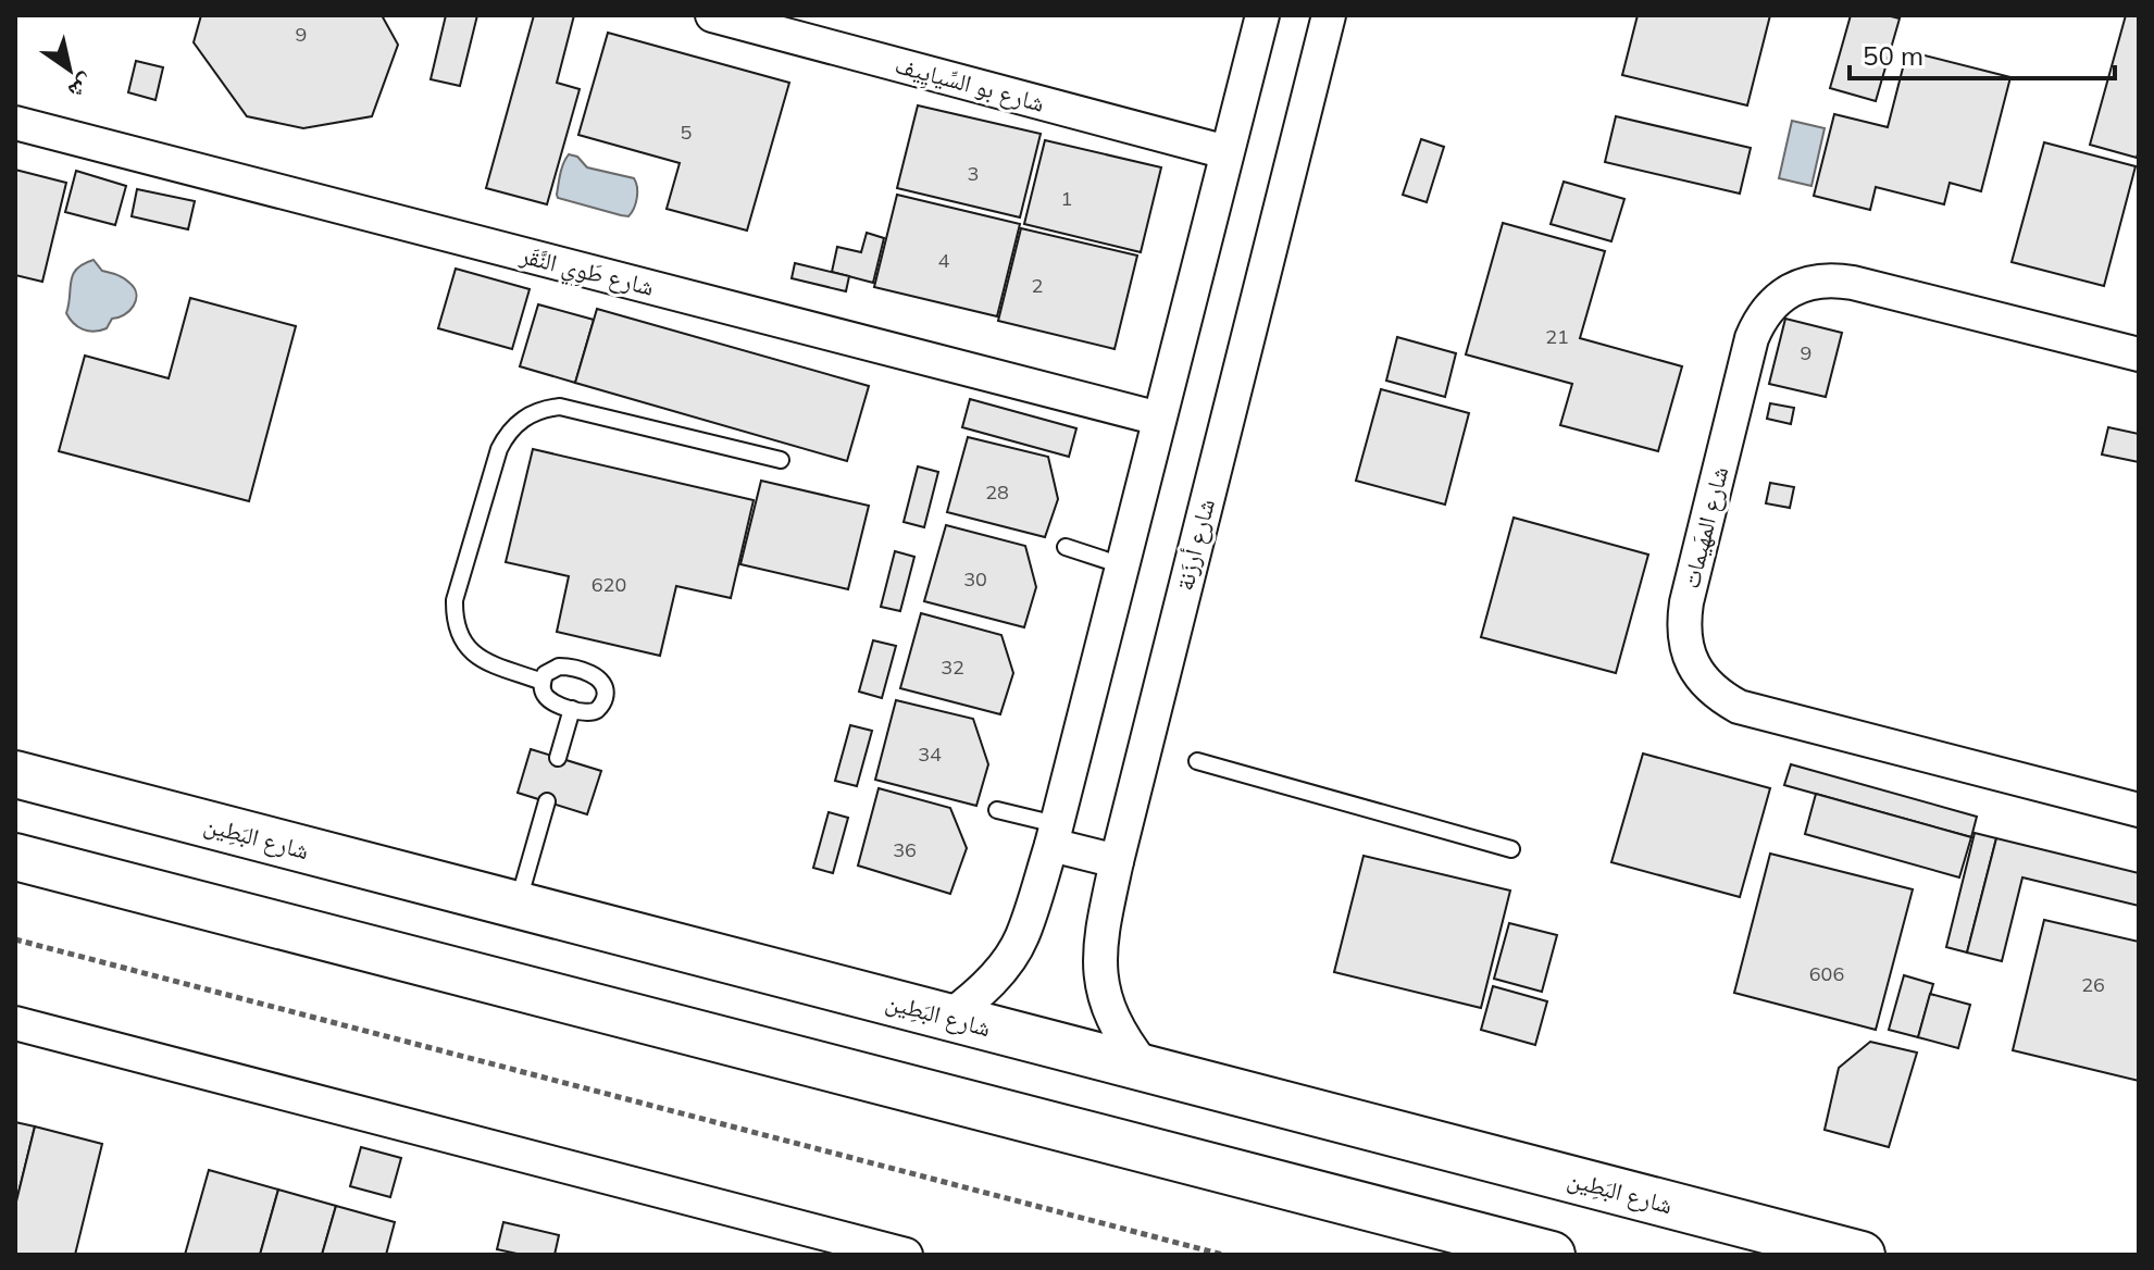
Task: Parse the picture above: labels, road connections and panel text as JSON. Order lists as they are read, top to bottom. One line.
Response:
{"streets":{"main road":["شارع البَطِين"],"street":["شارع بو السِّيايِيف","شارع طَوِي النَّقَر","شارع المهَيمات","شارع أرزَنة"]},"crossings":[["شارع أرزَنة","شارع البَطِين"]],"house_numbers":["9","5","3","1","4","2","21","9","28","30","620","32","34","36","606","26"],"scale_bar":"50 m","north":"bottom right"}
